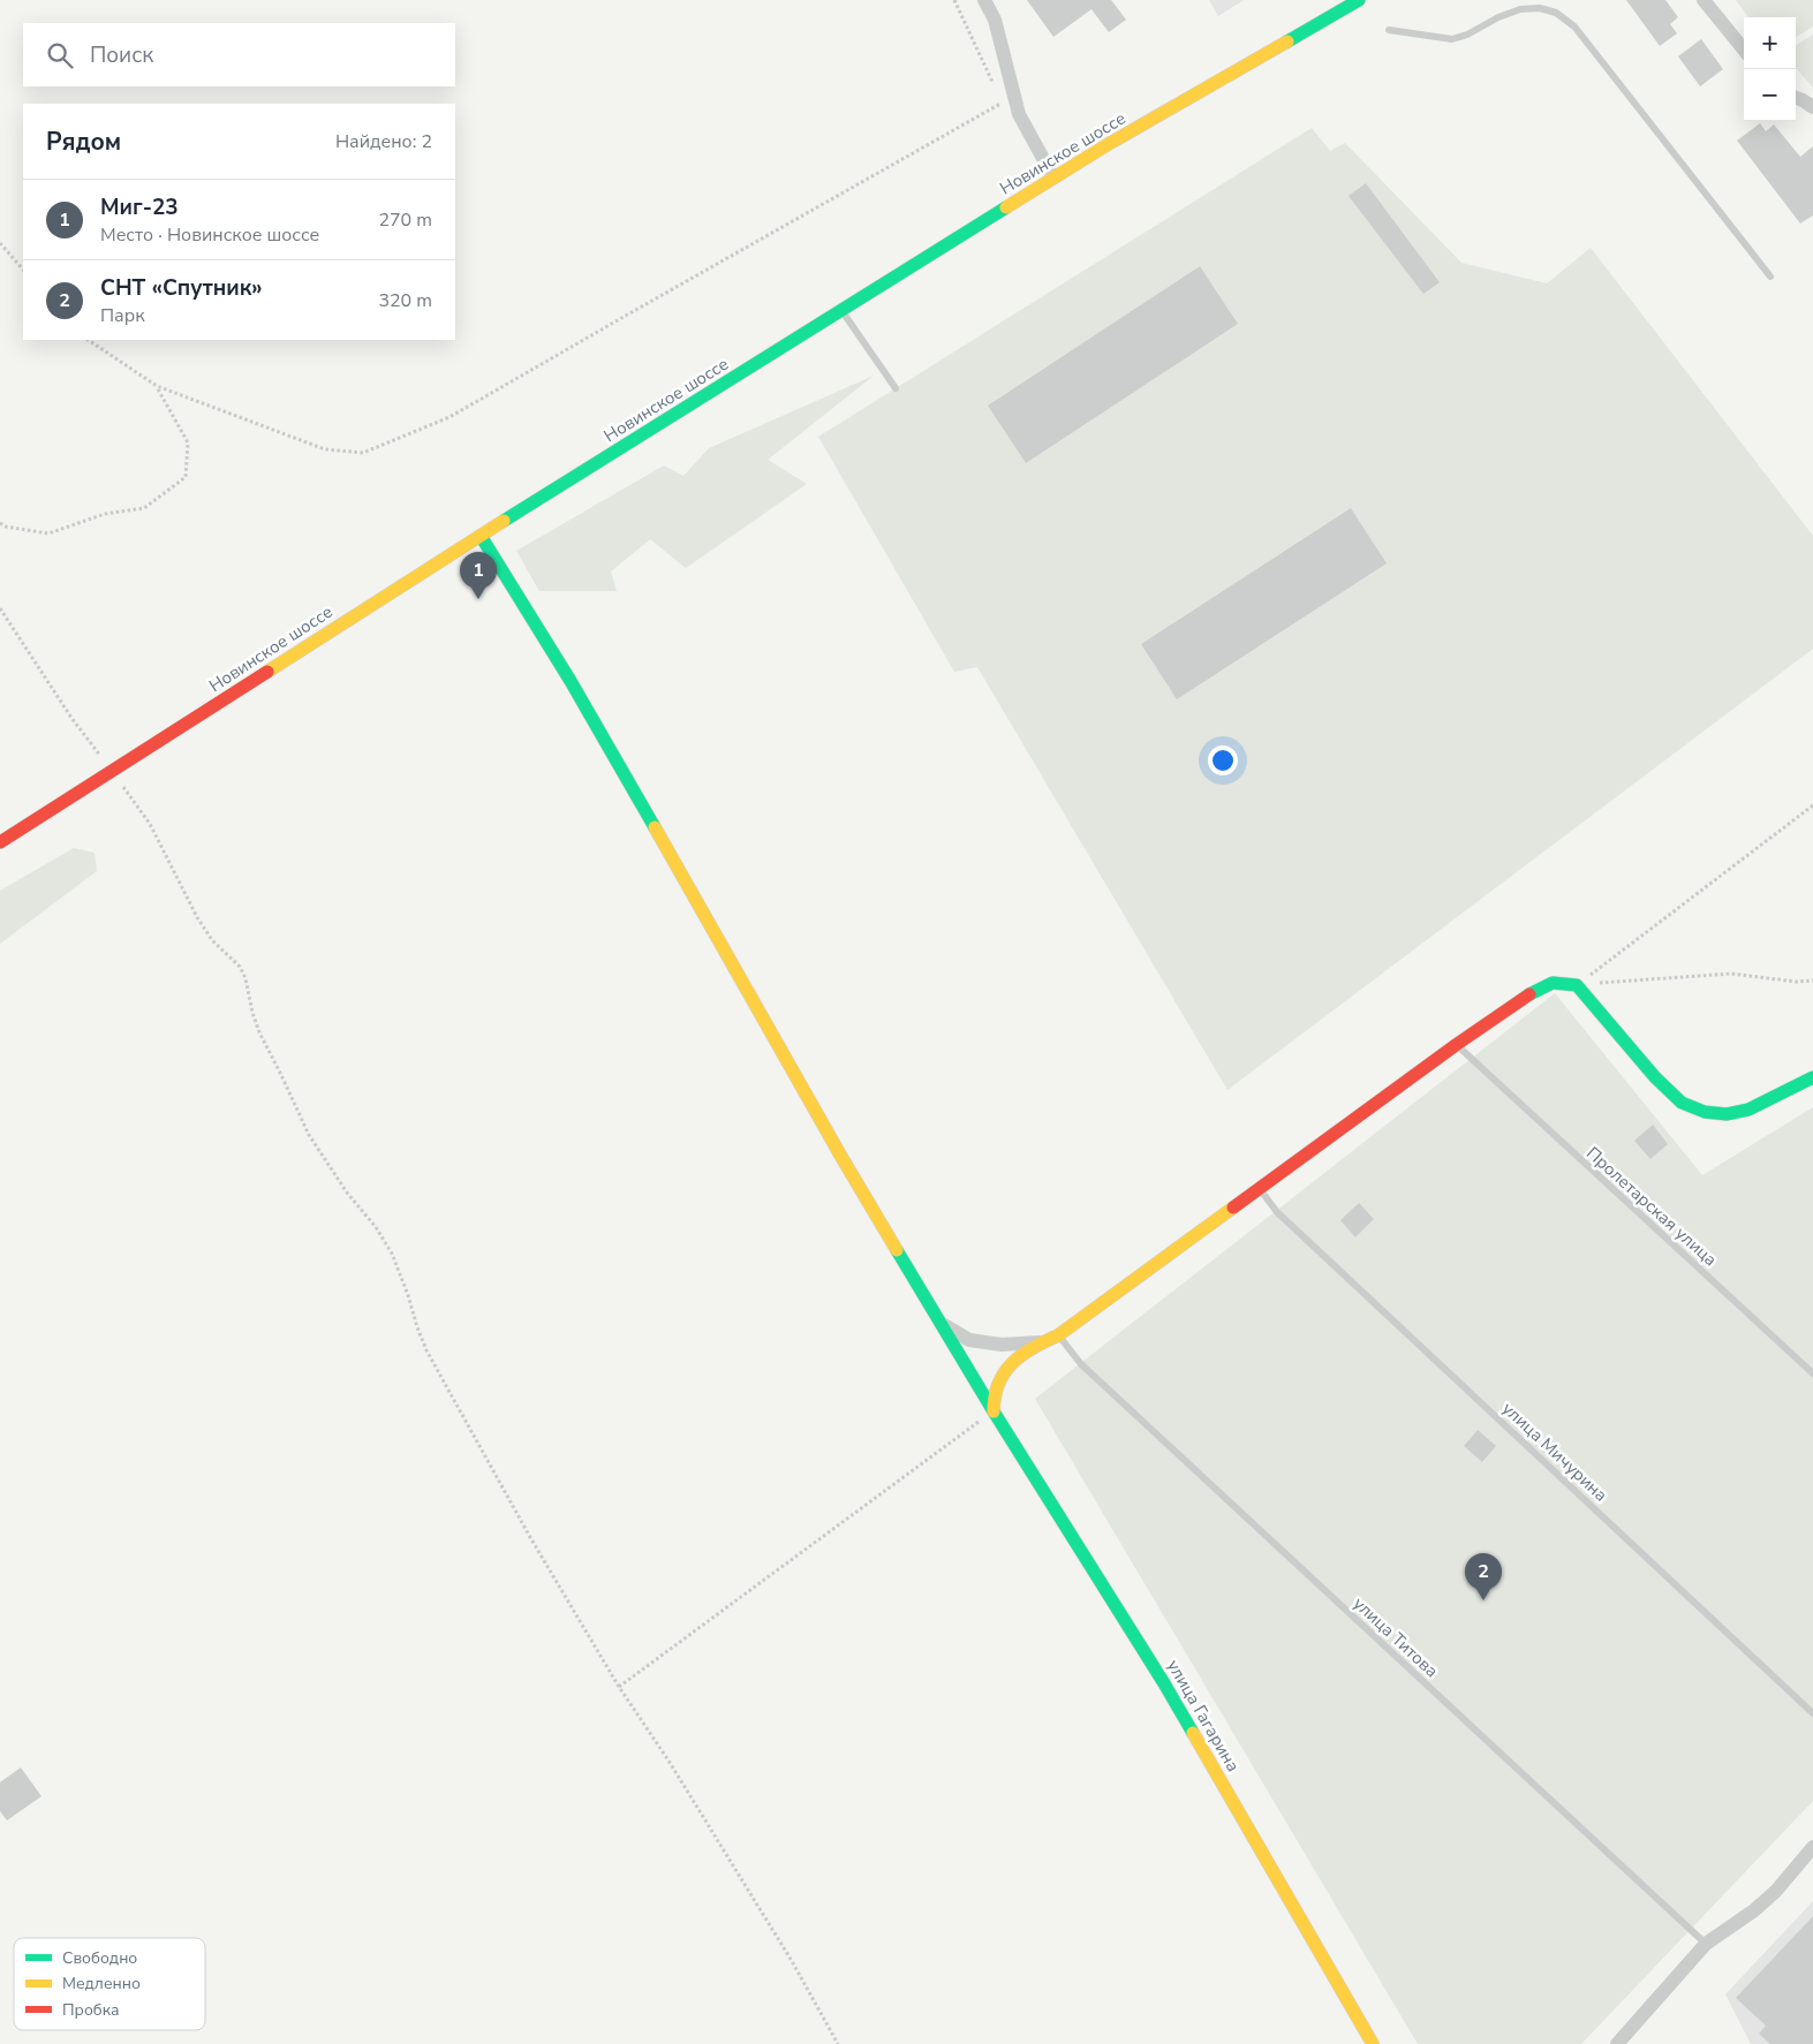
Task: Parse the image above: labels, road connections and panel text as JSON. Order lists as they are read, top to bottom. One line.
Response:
{"streets":{"street":["Новинское шоссе","улица Гагарина"],"lane":["Пролетарская улица","улица Мичурина","улица Титова"]},"crossings":[["Новинское шоссе","улица Гагарина"]],"legend":["Свободно","Медленно","Пробка"],"page":{"map_buttons":["+","−"],"search":"Поиск","heading":["Рядом","Найдено: 2"],"list":[{"mark":"1","name":"Миг-23","note":"Место · Новинское шоссе","value":"270 m"},{"mark":"2","name":"СНТ «Спутник»","note":"Парк","value":"320 m"}],"pins":["1","2"]}}
